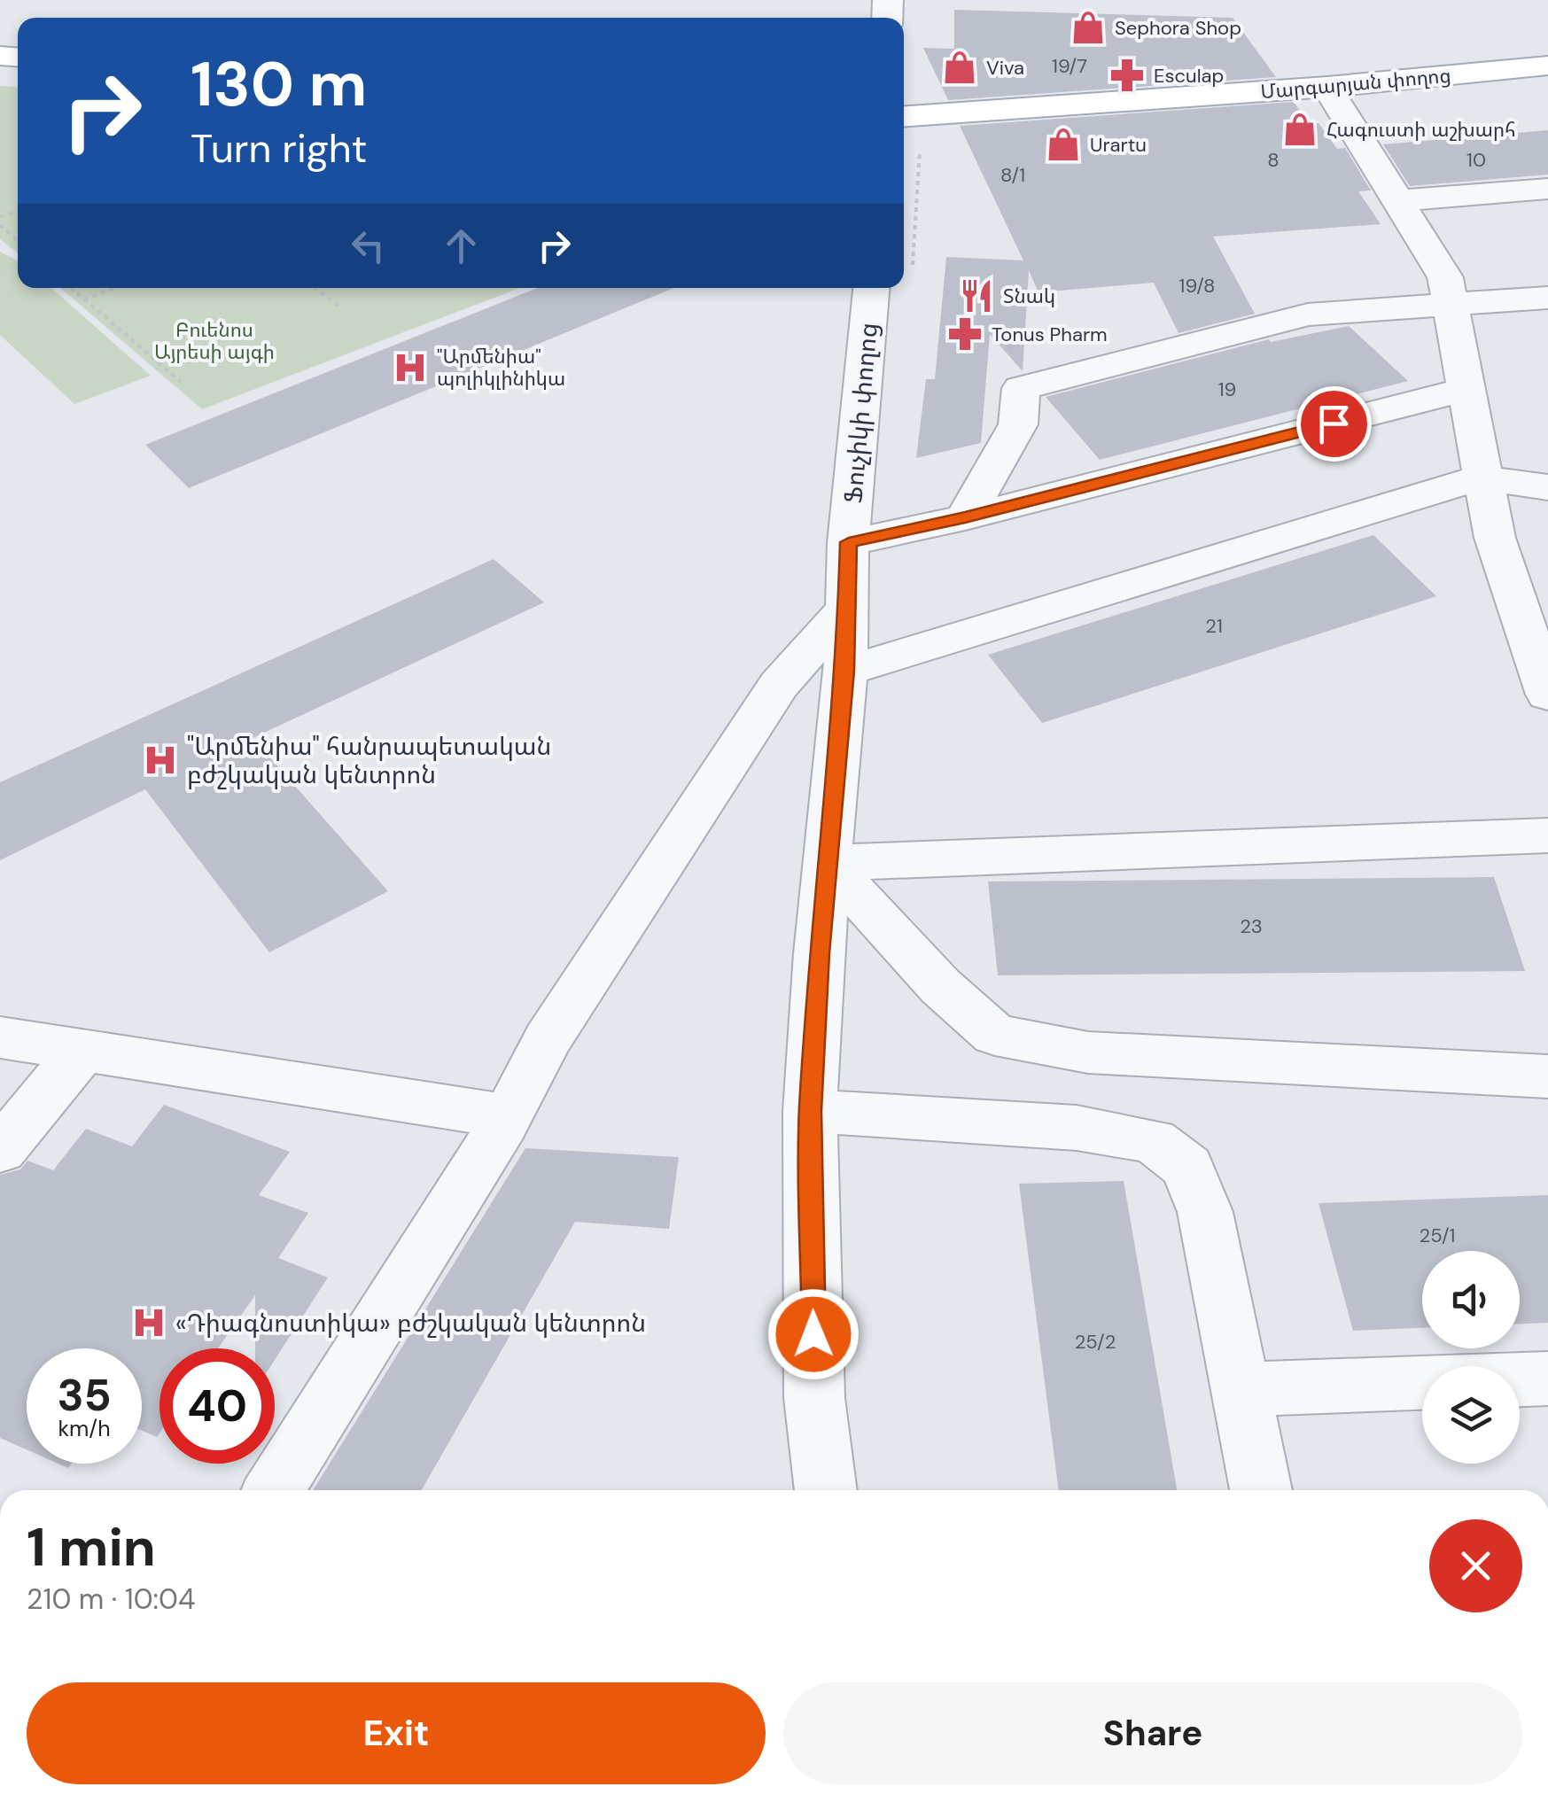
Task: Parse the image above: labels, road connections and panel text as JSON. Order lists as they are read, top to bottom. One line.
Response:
{"streets":{"main road":["Մարգարյան փողոց"],"street":["Ֆուչիկի փողոց"]},"parks":["Բուենոս Այրեսի այգի"],"places":{"shop":["Sephora Shop","Viva","Հագուստի աշխարհ","Urartu"],"pharmacy":["Esculap","Tonus Pharm"],"restaurant":["Տնակ"],"hospital":["\"Արմենիա\" պոլիկլինիկա","\"Արմենիա\" հանրապետական բժշկական կենտրոն","«Դիագնոստիկա» բժշկական կենտրոն"]},"house_numbers":["19/7","8","10","8/1","19/8","19","21","23","25/1","25/2"],"page":{"turn":["130 m","Turn right"],"speed":"35 km/h","limit":"40","heading":["1 min","210 m · 10:04"],"buttons":["Exit","Share"]}}
